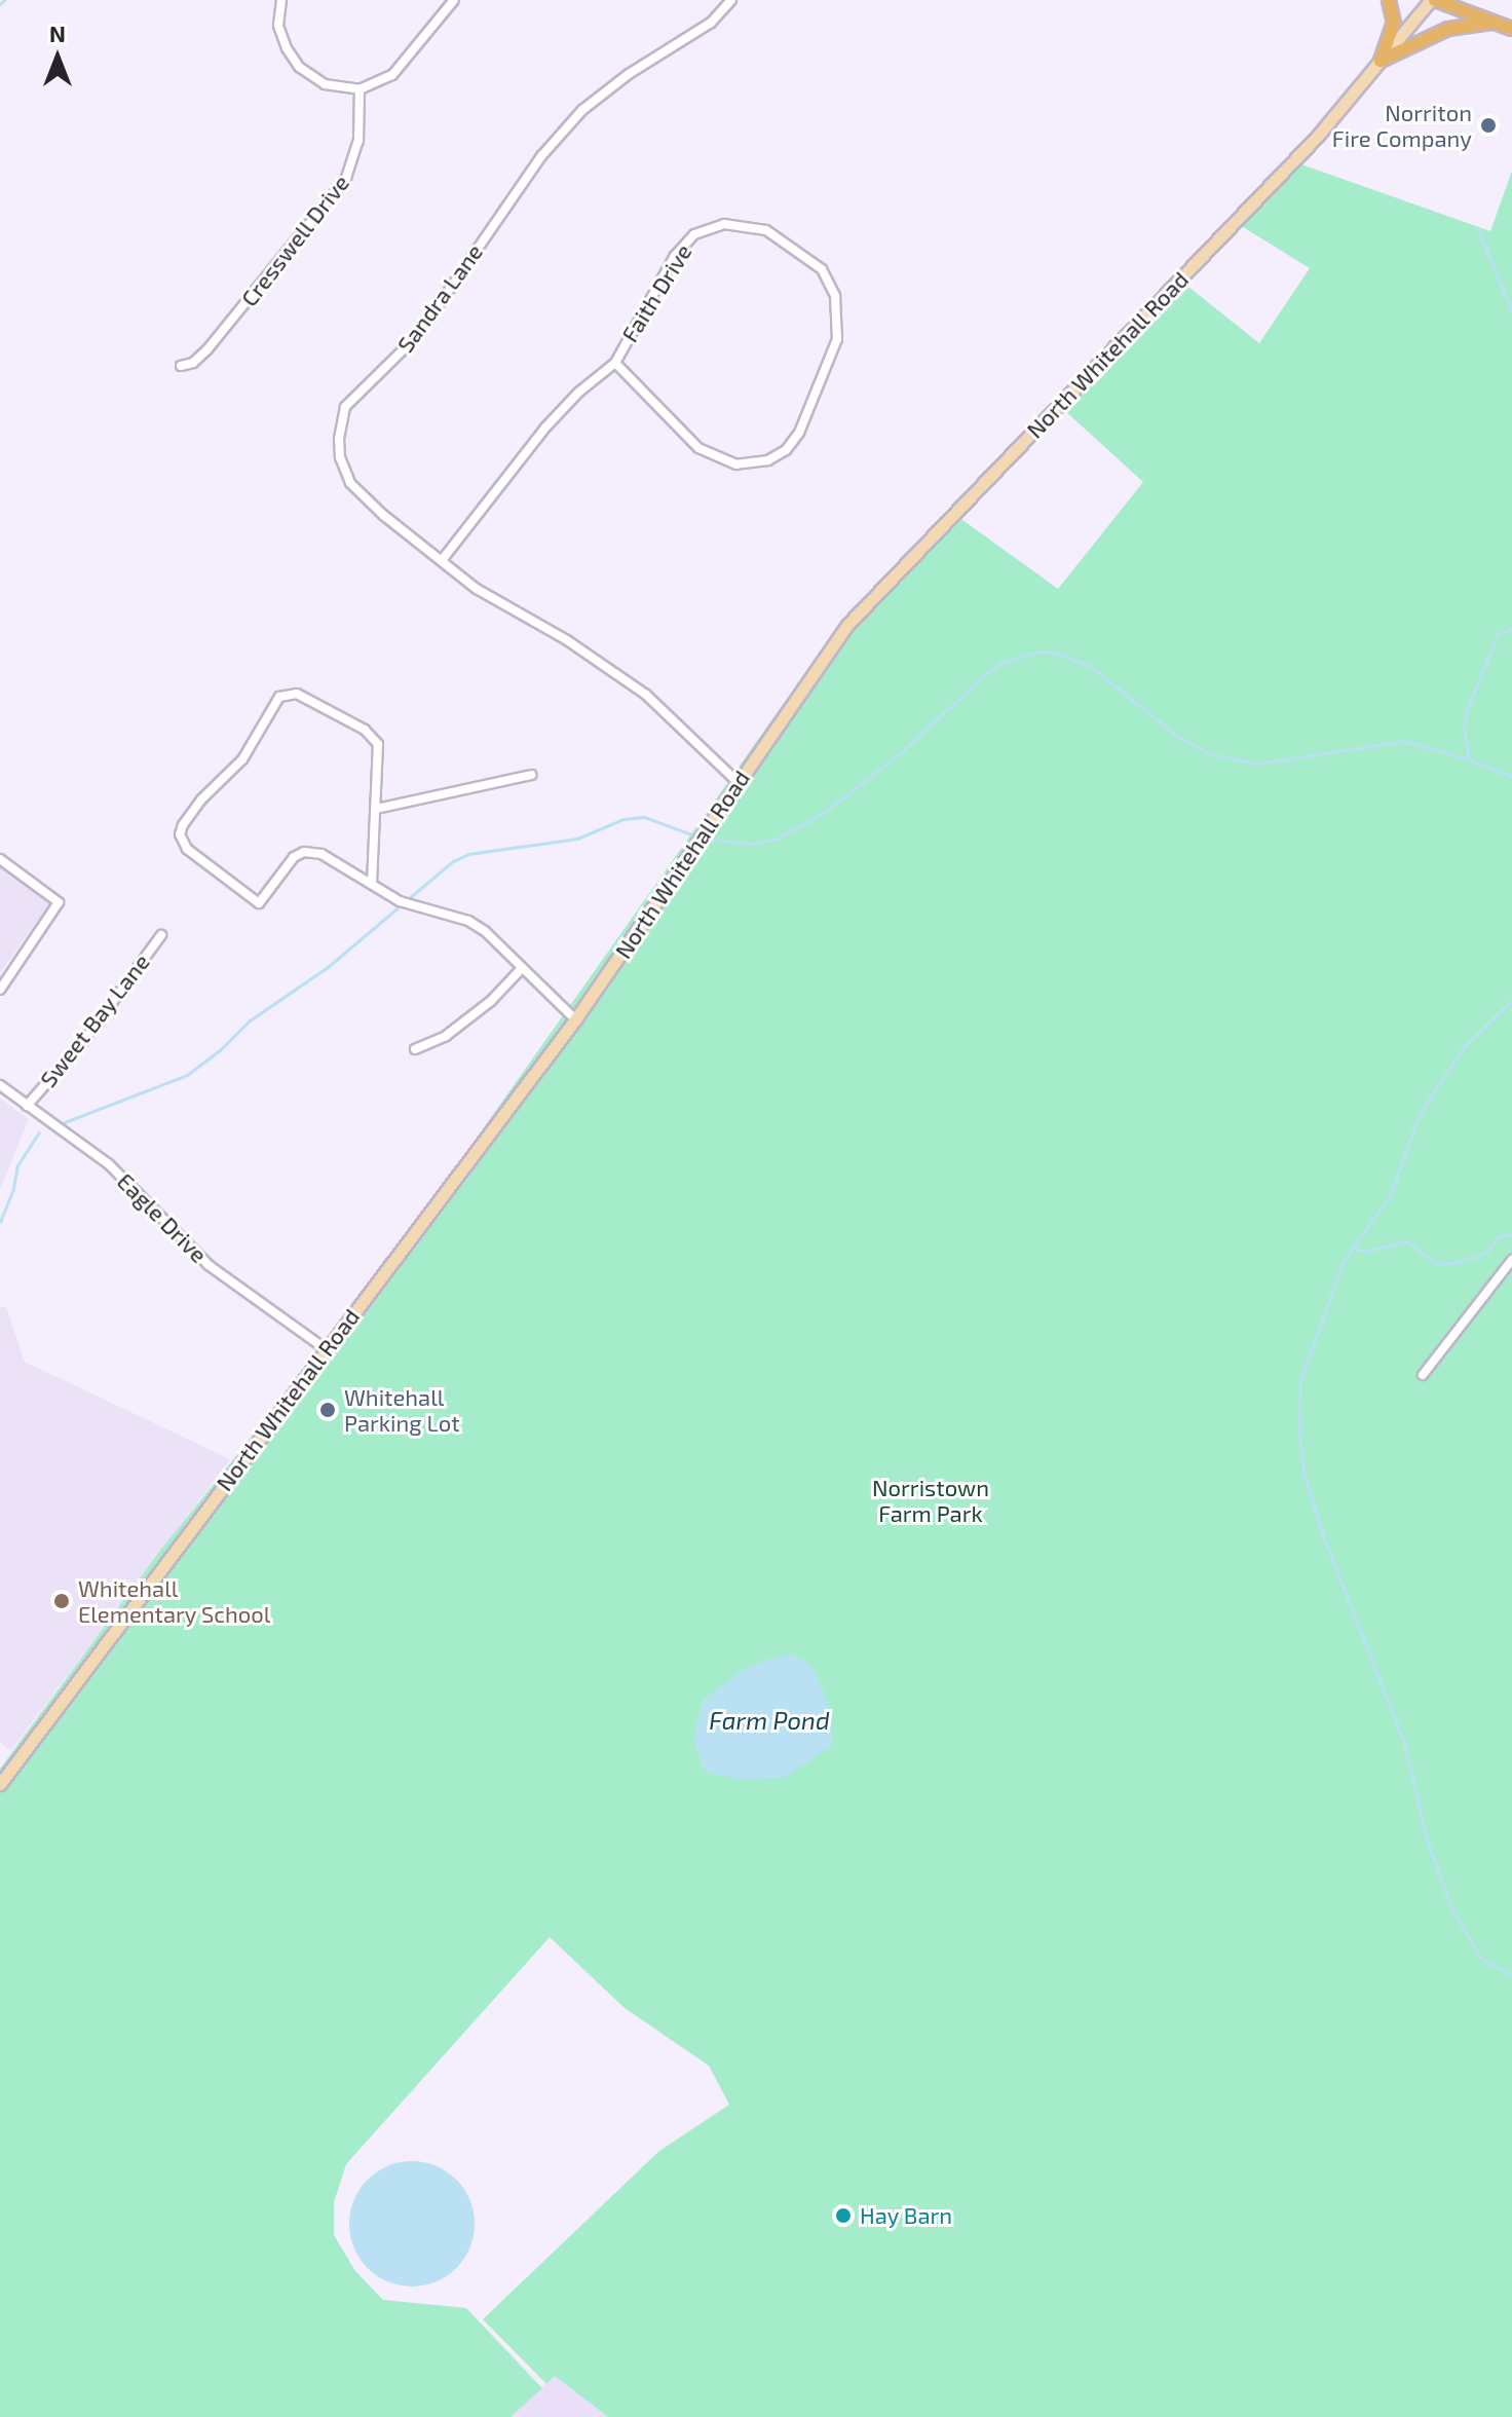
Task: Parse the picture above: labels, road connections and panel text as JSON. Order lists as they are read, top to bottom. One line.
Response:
{"streets":{"main road":["North Whitehall Road"],"street":["Cresswell Drive","Faith Drive","Sandra Lane","Sweet Bay Lane","Eagle Drive"]},"crossings":[["Faith Drive","Sandra Lane"],["Sandra Lane","North Whitehall Road"],["North Whitehall Road","Eagle Drive"],["Sweet Bay Lane","Eagle Drive"]],"water":["Farm Pond"],"parks":["Norristown Farm Park"],"places":["Norriton Fire Company","Whitehall Parking Lot","Whitehall Elementary School","Hay Barn"],"north":"top"}
